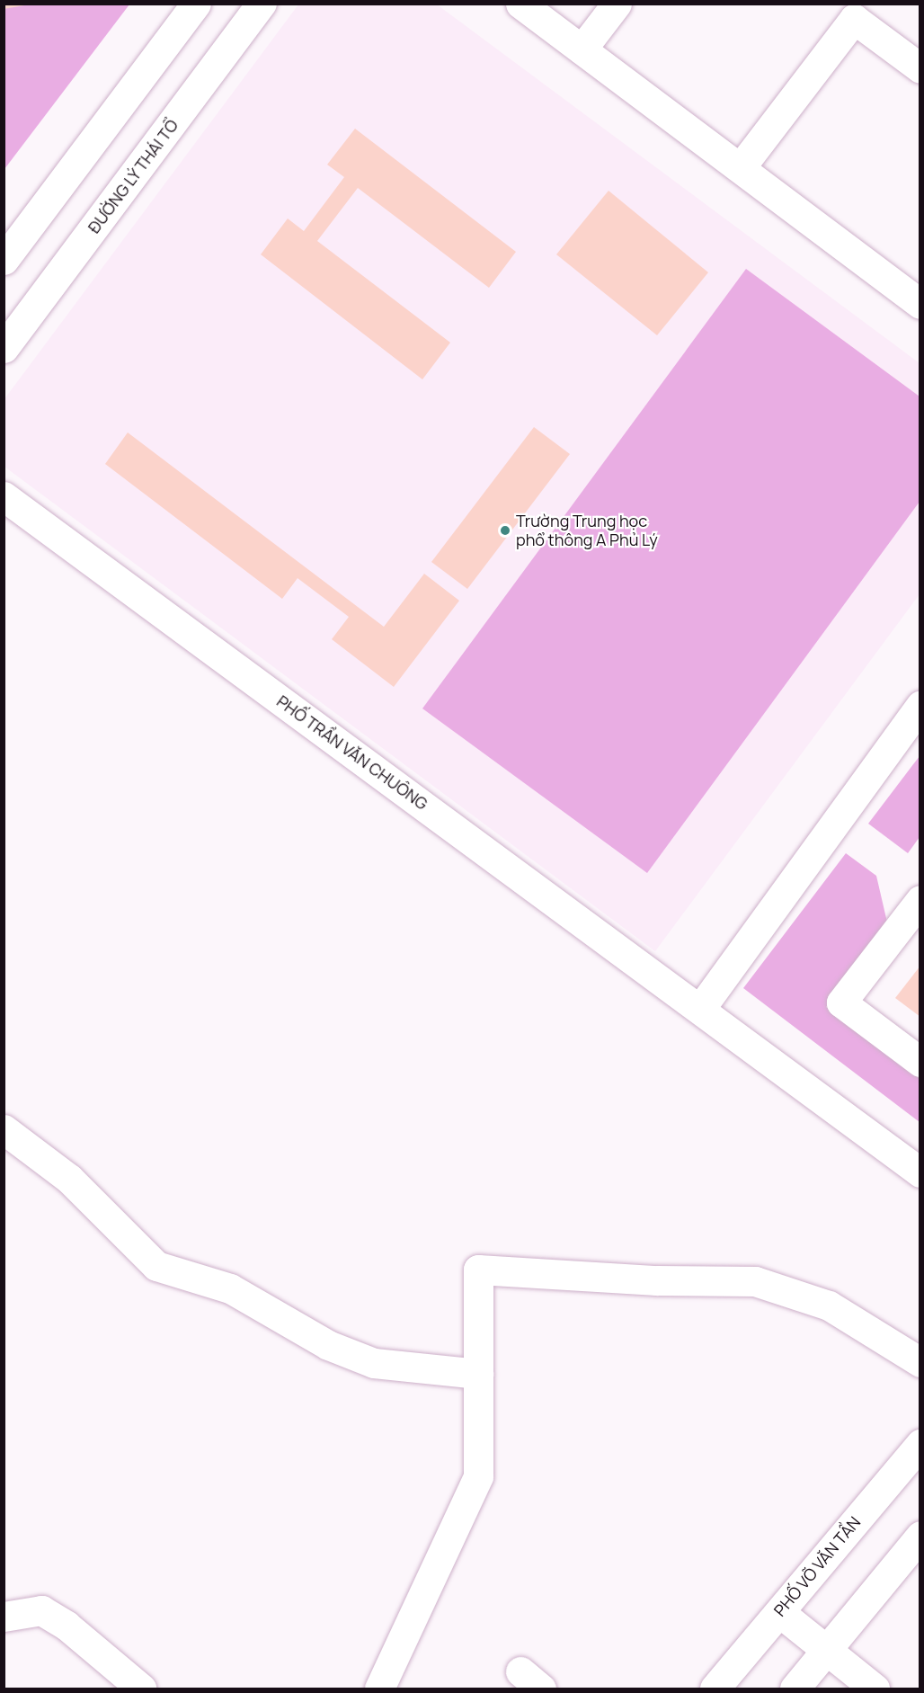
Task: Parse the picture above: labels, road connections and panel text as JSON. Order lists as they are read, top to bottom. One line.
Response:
{"streets":{"street":["ĐƯỜNG LÝ THÁI TỔ","PHỐ TRẦN VĂN CHUÔNG","PHỐ VÕ VĂN TẦN"]},"places":["Trường Trung học phổ thông A Phủ Lý"]}
